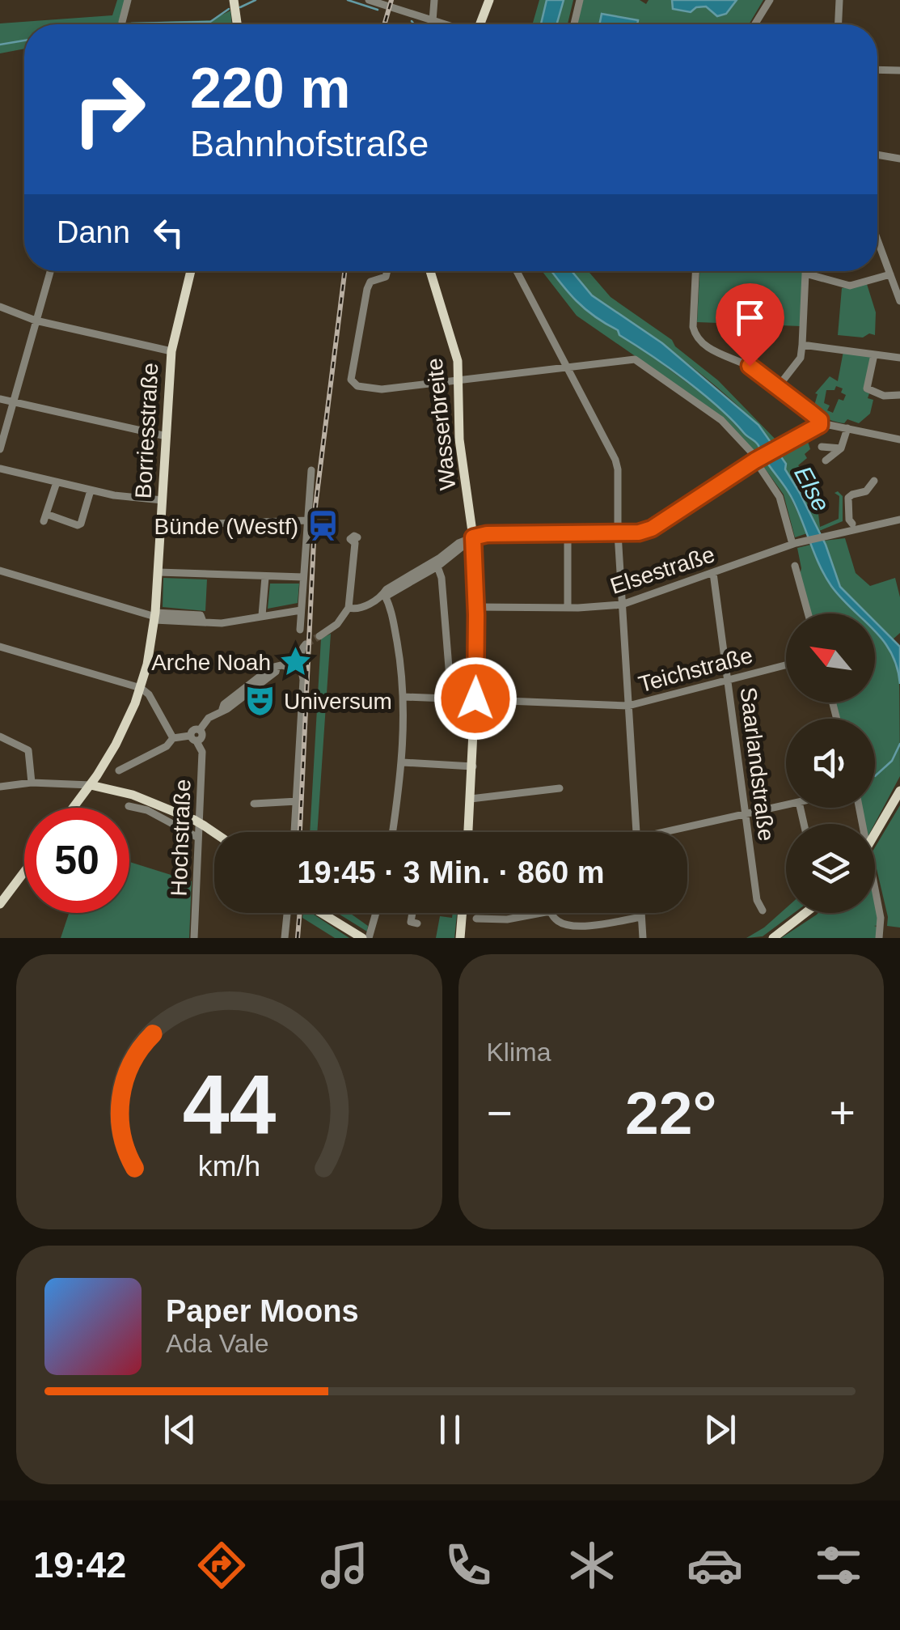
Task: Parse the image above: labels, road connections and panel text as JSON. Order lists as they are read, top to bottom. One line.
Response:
{"streets":{"main road":["Wasserbreite","Borriesstraße"],"street":["Elsestraße","Teichstraße","Saarlandstraße","Hochstraße"]},"crossings":[["Wasserbreite","Elsestraße"],["Wasserbreite","Teichstraße"],["Elsestraße","Saarlandstraße"],["Teichstraße","Saarlandstraße"]],"water":["Else"],"places":{"station":["Bünde (Westf)"],"place":["Arche Noah"],"theatre":["Universum"]},"north":"top left","page":{"turn":["220 m","Bahnhofstraße"],"then":"Dann","limit":"50","trip":"19:45 · 3 Min. · 860 m","tile":"Klima","heat":["−","22°","+"],"song":["Paper Moons","Ada Vale"],"tabs":"19:42","gauge":["44","km/h"]}}
